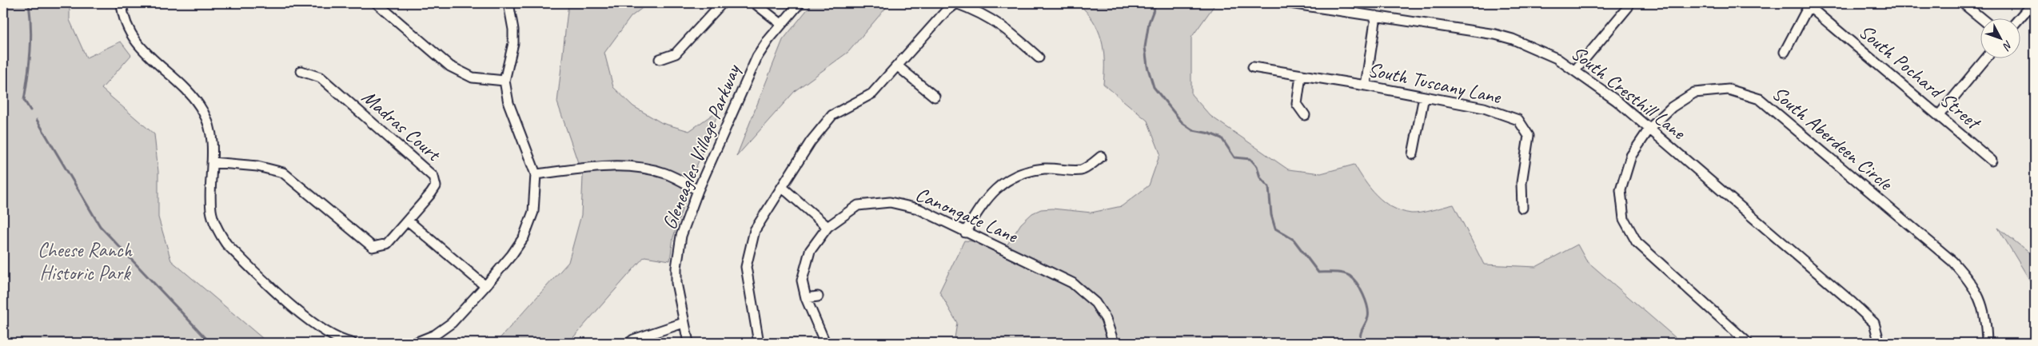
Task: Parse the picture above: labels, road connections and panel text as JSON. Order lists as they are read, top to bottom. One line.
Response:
{"streets":{"street":["South Pochard Street","South Tuscany Lane","South Cresthill Lane","Madras Court","South Aberdeen Circle","Gleneagles Village Parkway","Canongate Lane"]},"crossings":[["South Cresthill Lane","South Aberdeen Circle"]],"parks":["Cheese Ranch Historic Park"],"north":"bottom right"}
